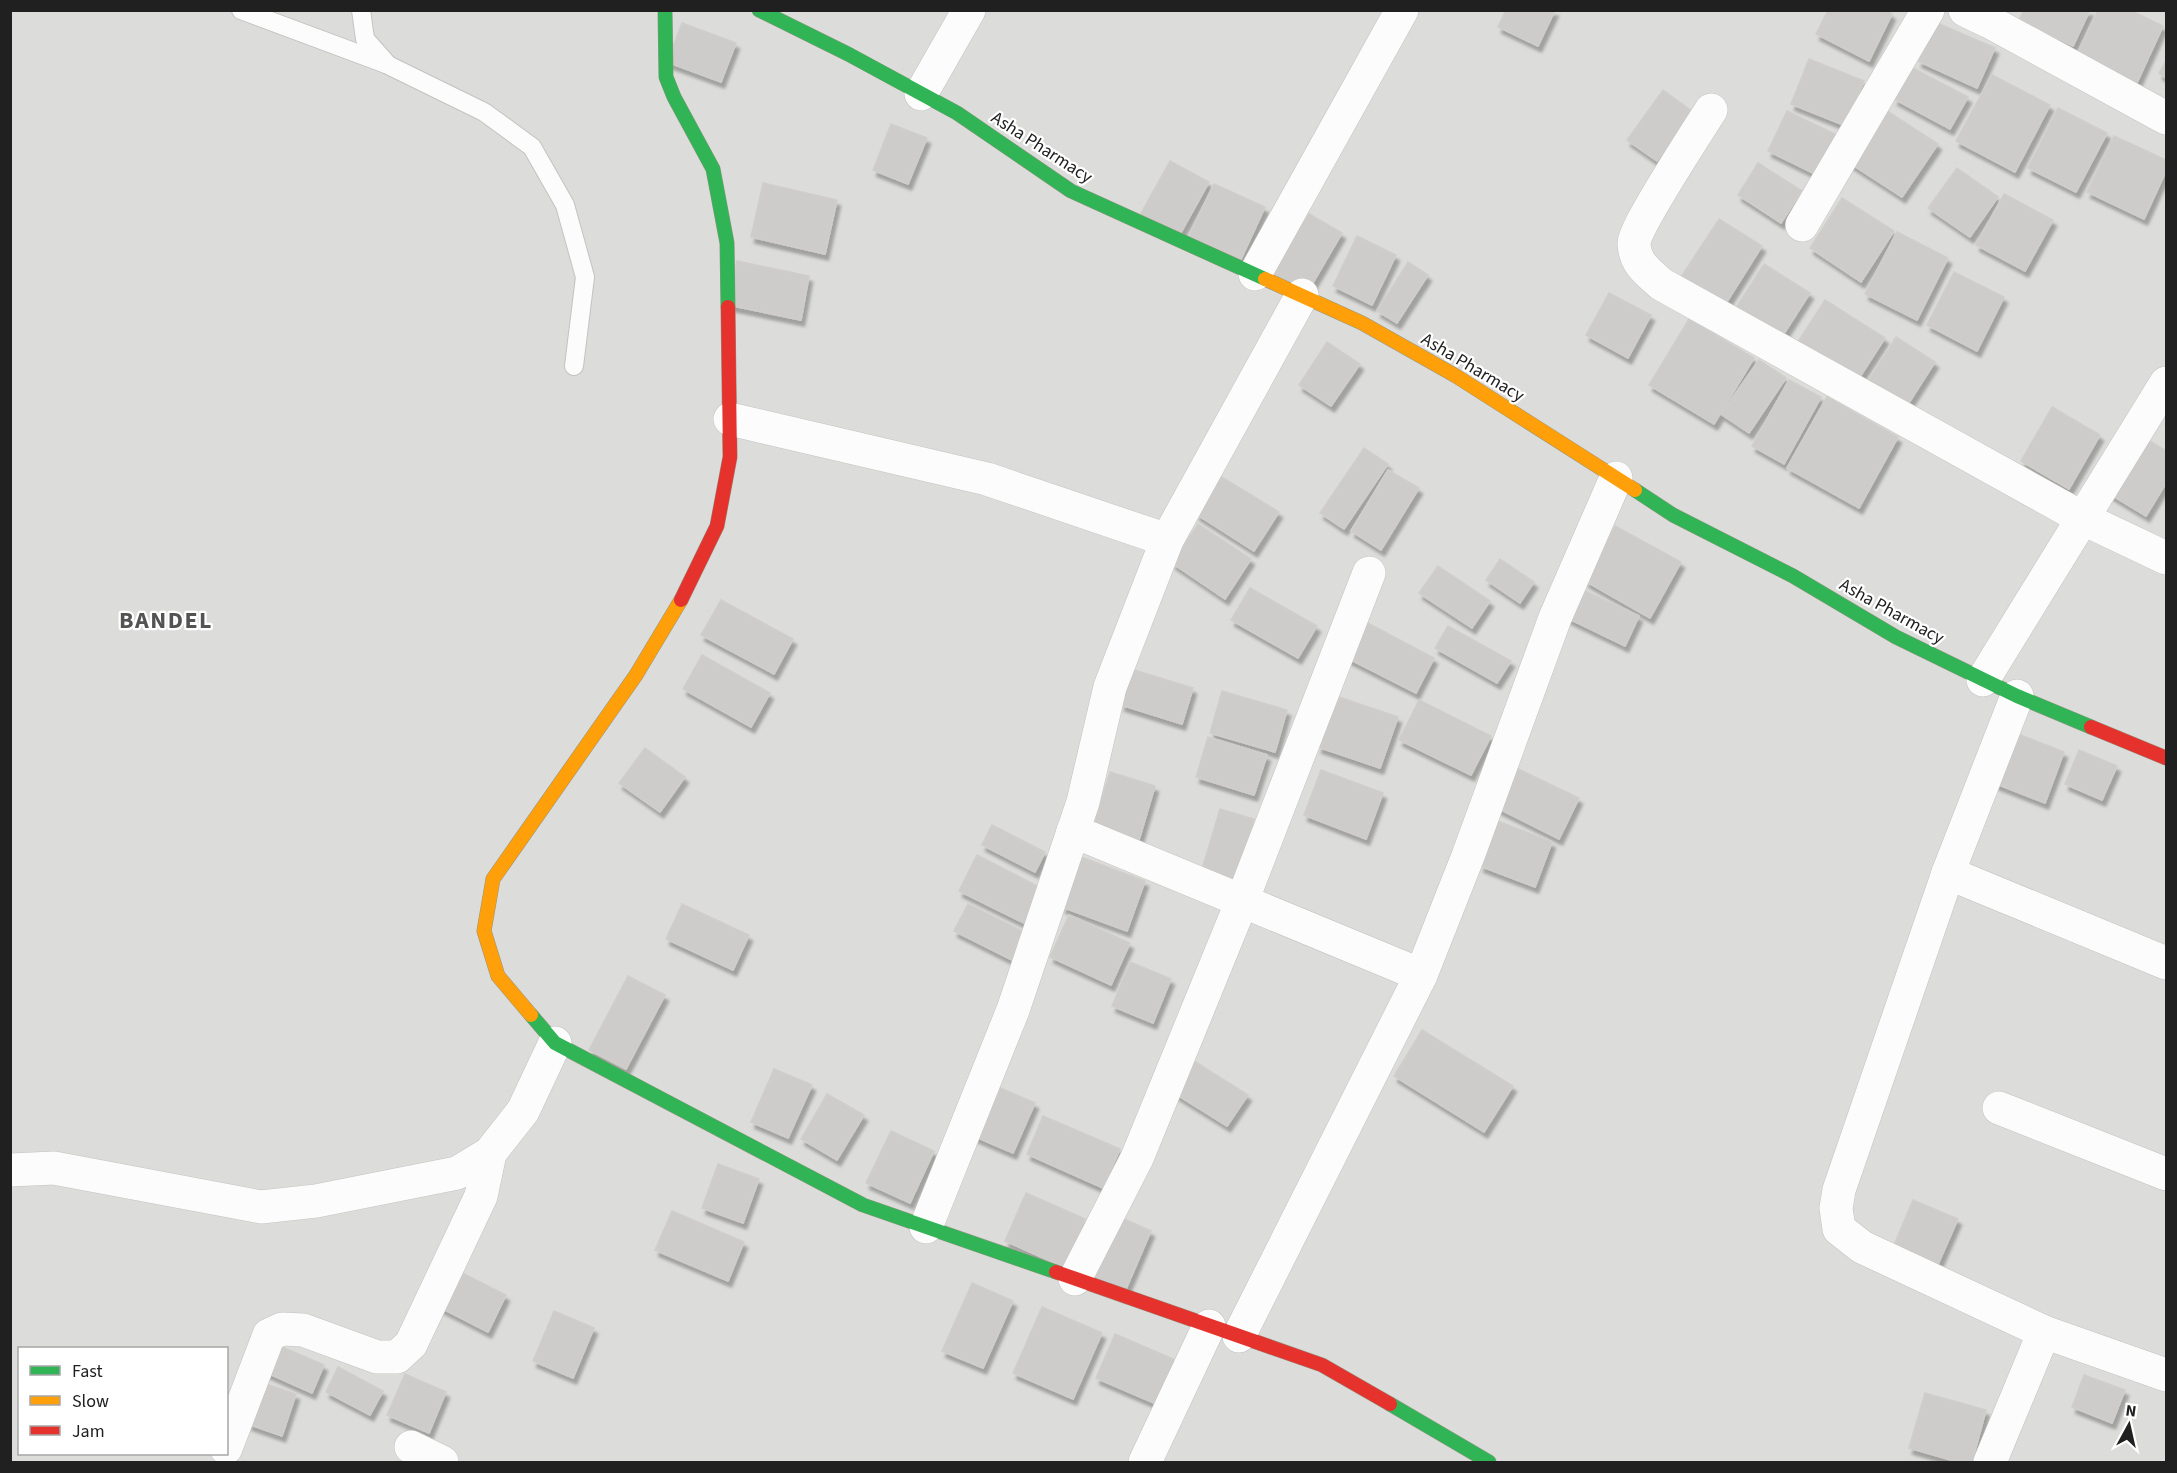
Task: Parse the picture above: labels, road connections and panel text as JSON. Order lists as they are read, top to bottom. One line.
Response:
{"streets":{"street":["Asha Pharmacy"]},"districts":["BANDEL"],"legend":["Fast","Slow","Jam"],"north":"top"}
